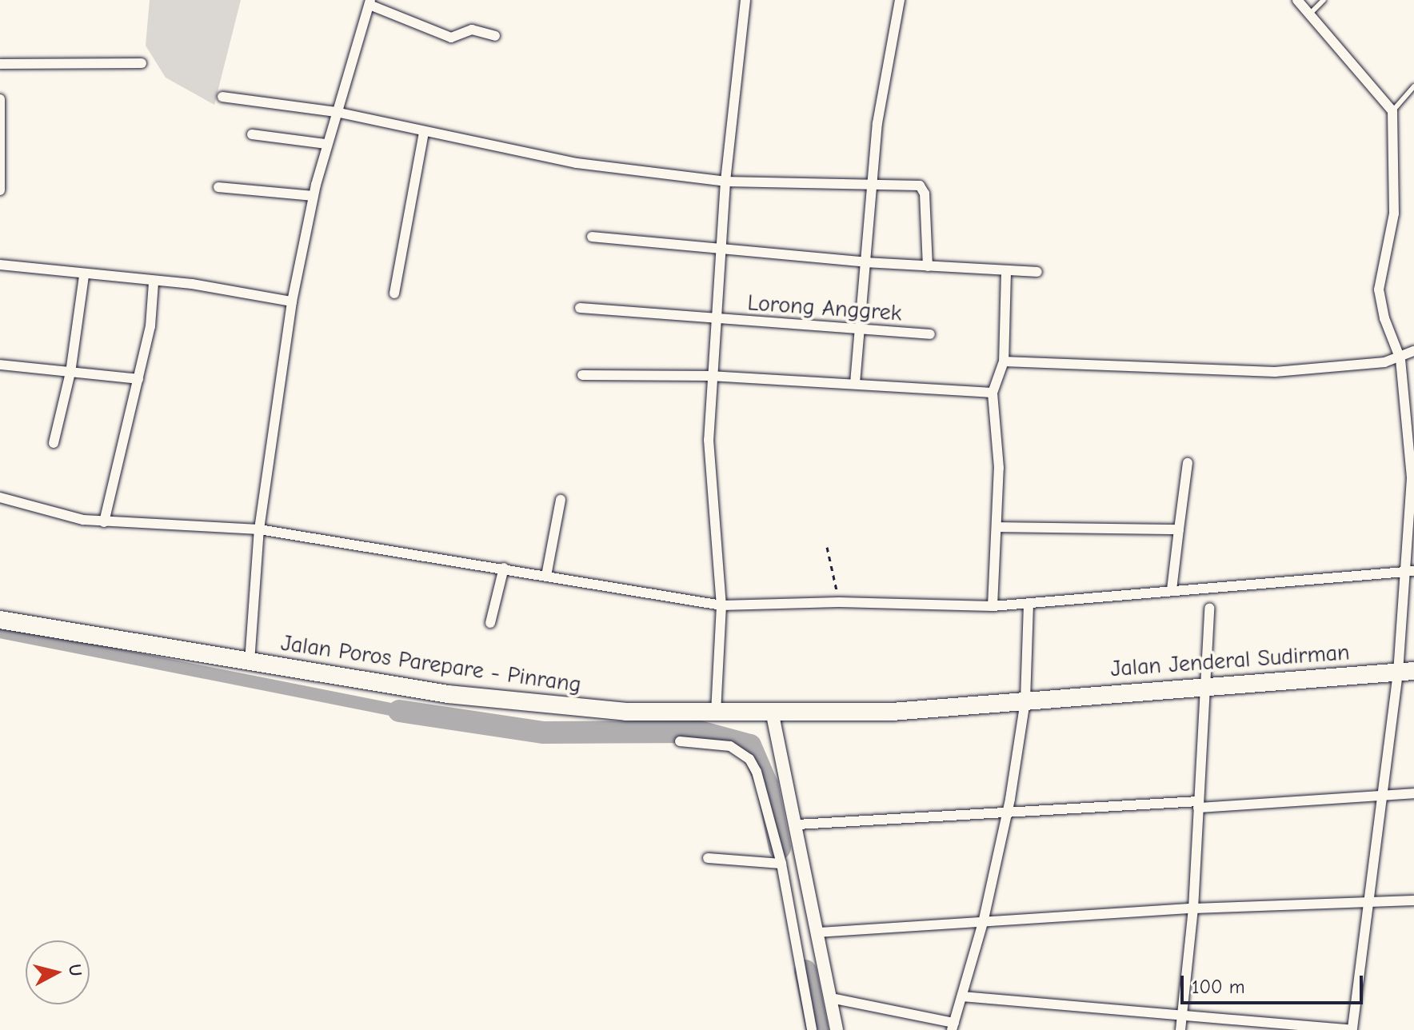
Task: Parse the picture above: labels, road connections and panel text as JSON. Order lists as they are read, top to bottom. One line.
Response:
{"streets":{"highway":["Jalan Jenderal Sudirman","Jalan Poros Parepare - Pinrang"],"street":["Lorong Anggrek"]},"crossings":[["Jalan Jenderal Sudirman","Jalan Poros Parepare - Pinrang"]],"scale_bar":"100 m","north":"right"}
